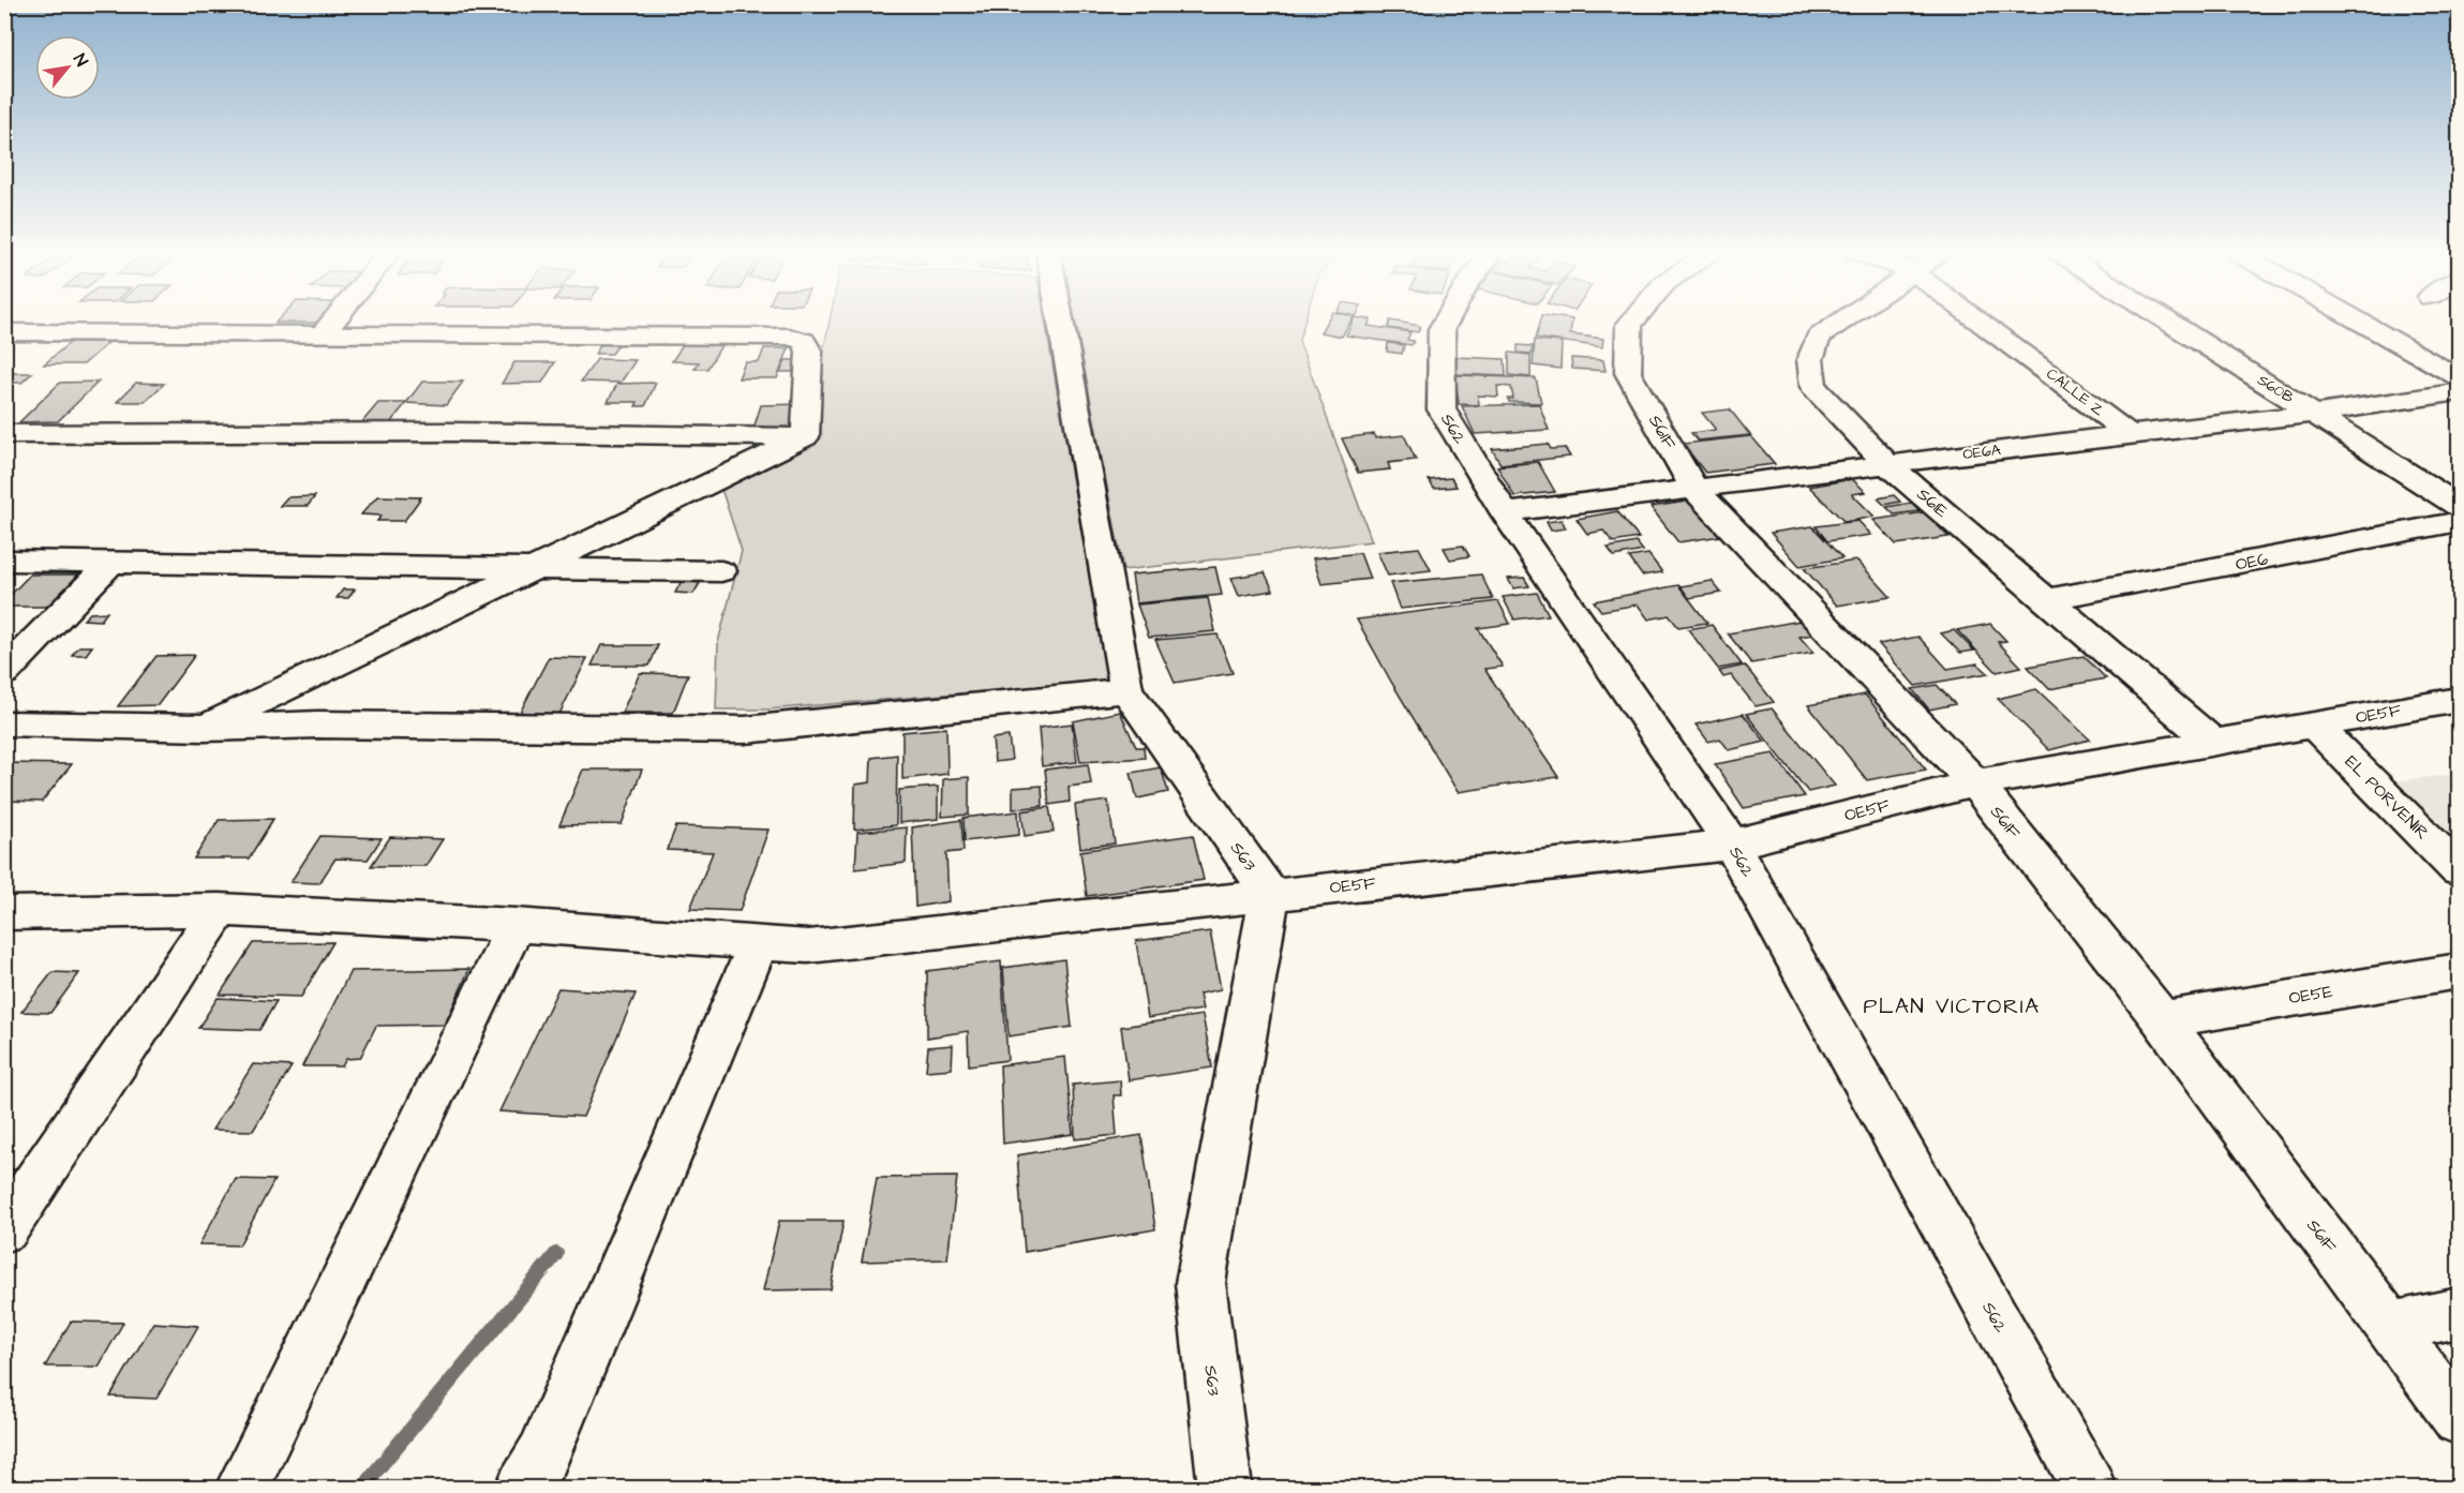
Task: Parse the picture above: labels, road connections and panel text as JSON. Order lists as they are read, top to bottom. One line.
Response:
{"streets":{"street":["S60B","CALLE Z","S62","S61F","OE6A","S61E","OE6","OE5F","EL PORVENIR","S63","OE5E"]},"crossings":[["S60B","OE6A"],["CALLE Z","OE6A"],["S62","OE6A"],["S62","OE5F"],["S61F","OE6A"],["S61F","OE5F"],["S61F","OE5E"],["OE6A","S61E"],["S61E","OE6"],["S61E","OE5F"],["OE5F","EL PORVENIR"],["OE5F","S63"]],"districts":["PLAN VICTORIA"],"north":"top right"}
